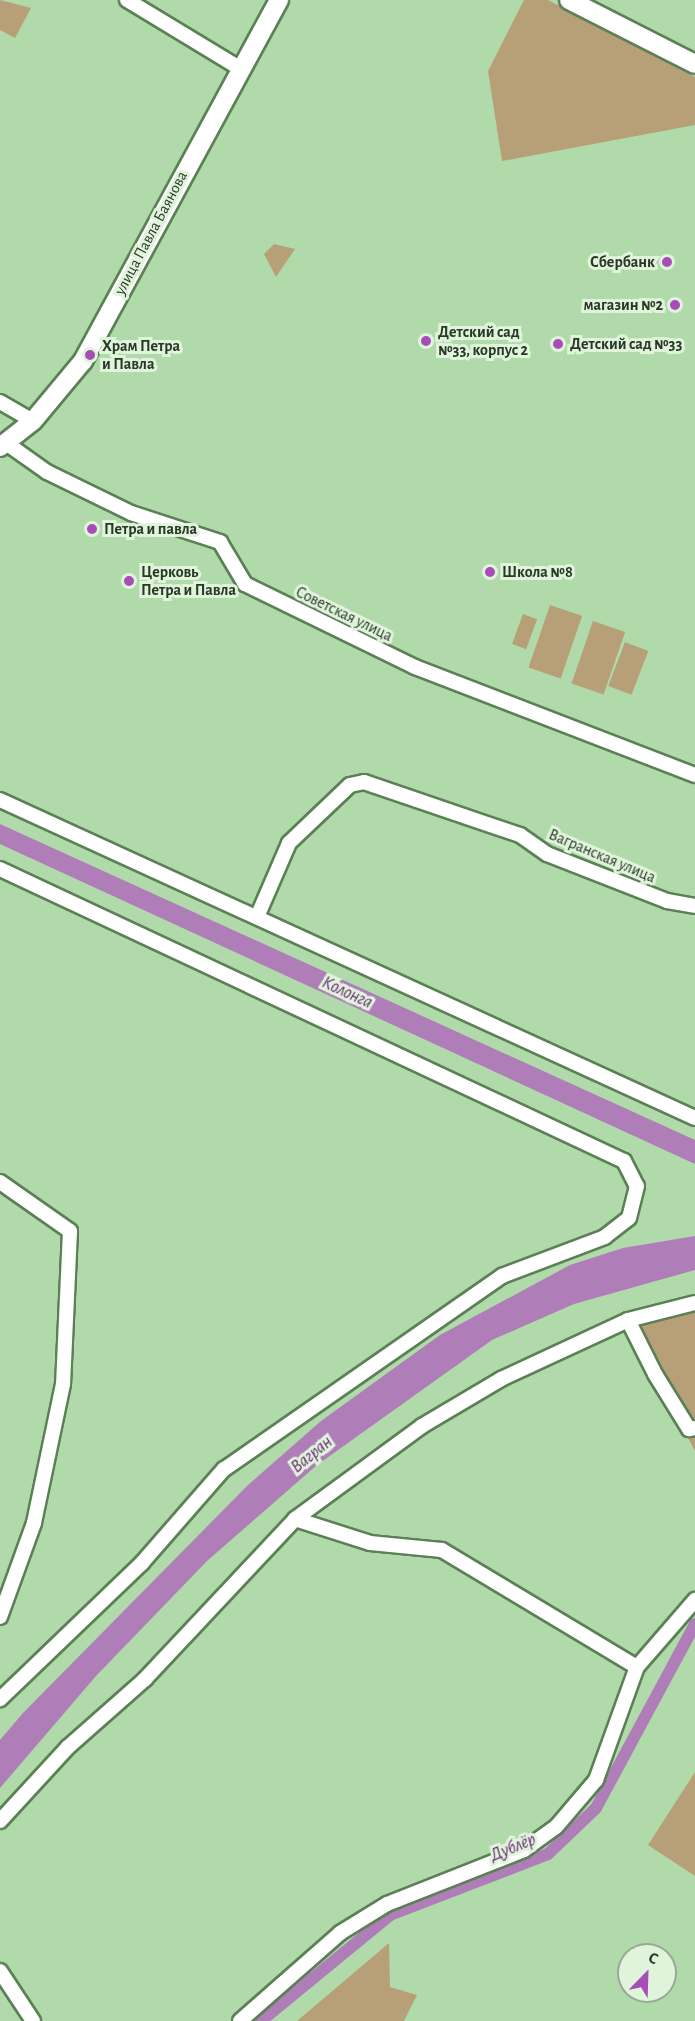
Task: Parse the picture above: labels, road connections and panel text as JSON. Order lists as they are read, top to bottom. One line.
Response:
{"streets":{"main road":["улица Павла Баянова"],"street":["Советская улица","Вагранская улица"]},"crossings":[["улица Павла Баянова","Советская улица"]],"water":["Колонга","Вагран","Дублёр"],"places":["Сбербанк","магазин №2","Детский сад №33, корпус 2","Детский сад №33","Храм Петра и Павла","Петра и павла","Школа №8","Церковь Петра и Павла"],"north":"top right"}
